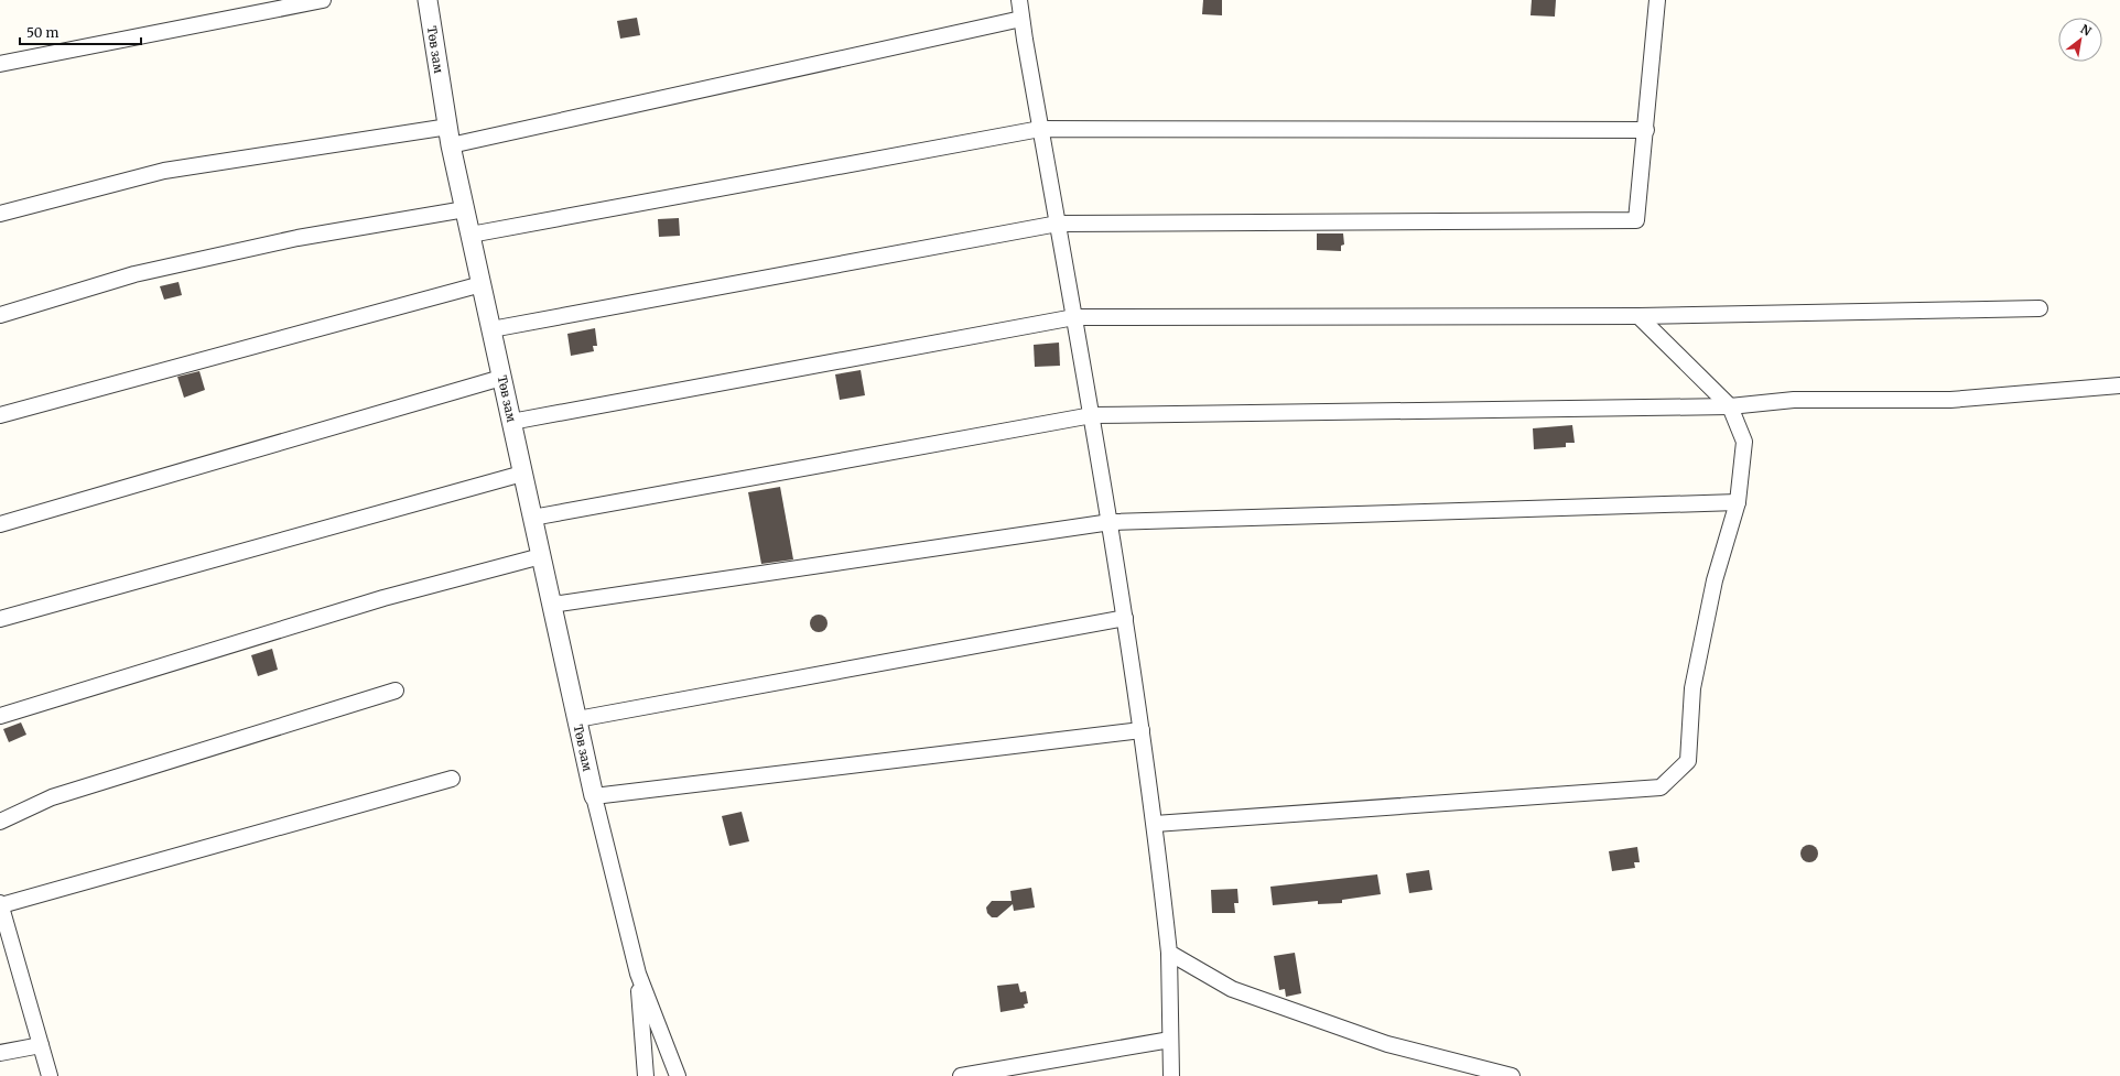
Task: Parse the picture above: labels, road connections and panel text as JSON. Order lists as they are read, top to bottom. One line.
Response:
{"streets":{"street":["Төв зам"]},"scale_bar":"50 m","north":"top right"}
